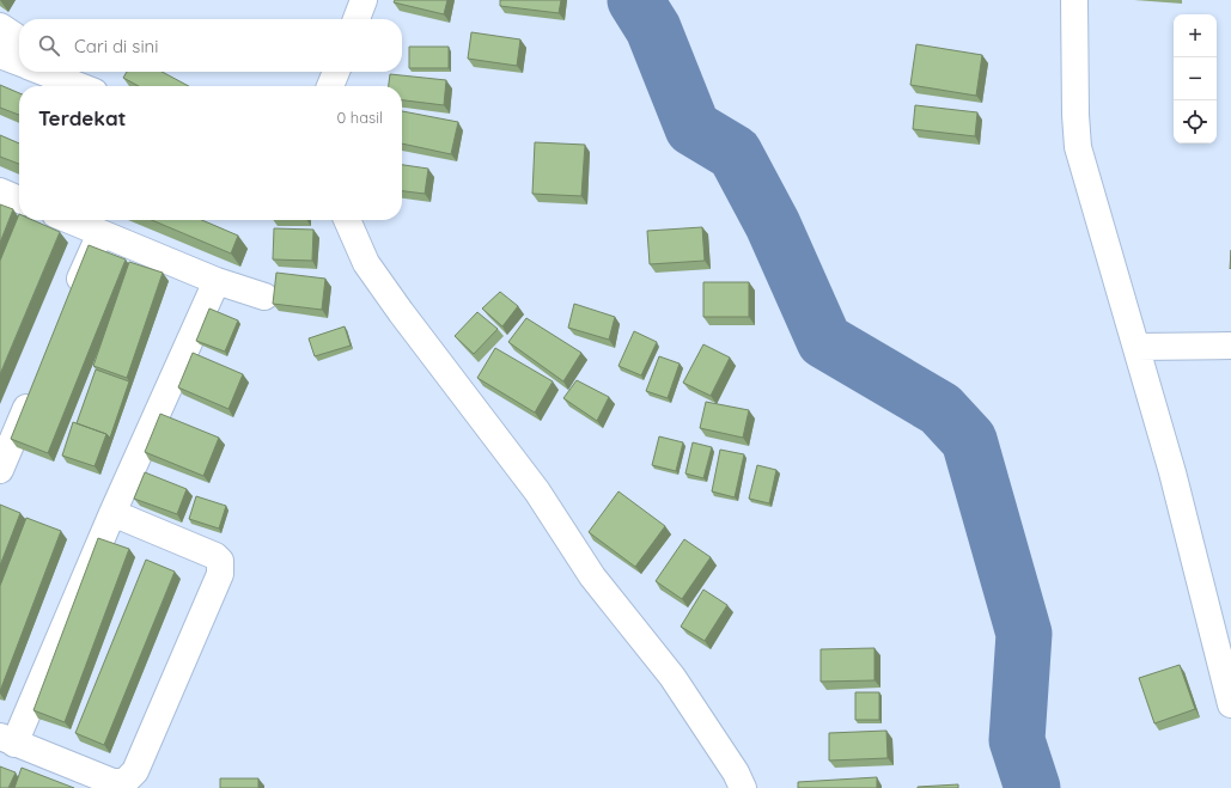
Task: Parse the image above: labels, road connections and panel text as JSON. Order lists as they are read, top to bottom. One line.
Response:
{"page":{"map_buttons":["+","−"],"search":"Cari di sini","heading":["Terdekat","0 hasil"]}}
